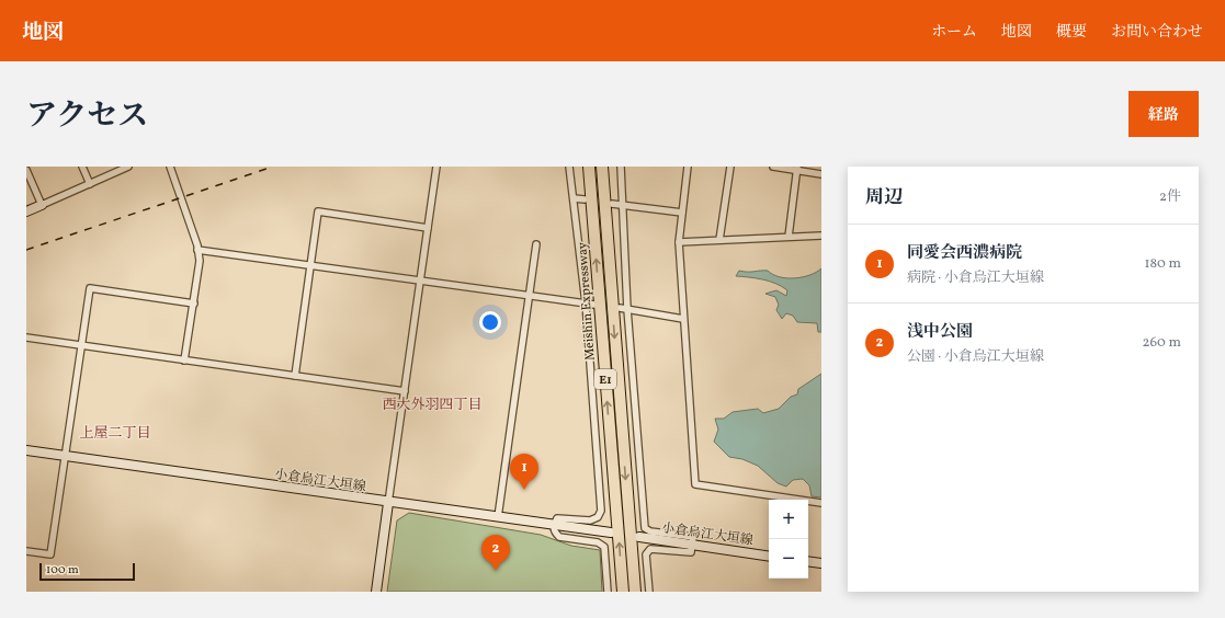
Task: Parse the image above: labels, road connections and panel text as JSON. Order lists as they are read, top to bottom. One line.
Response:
{"streets":{"highway":["Meishin Expressway","E1"],"main road":["小倉烏江大垣線"]},"districts":["西大外羽四丁目","上屋二丁目"],"scale_bar":"100 m","page":{"header":"地図","nav":["ホーム","地図","概要","お問い合わせ"],"title":"アクセス","buttons":"経路","heading":["周辺","2件"],"list":[{"mark":"1","name":"同愛会西濃病院","note":"病院 · 小倉烏江大垣線","value":"180 m"},{"mark":"2","name":"浅中公園","note":"公園 · 小倉烏江大垣線","value":"260 m"}],"pins":["1","2"],"map_buttons":["+","−"],"scale":"100 m"}}
